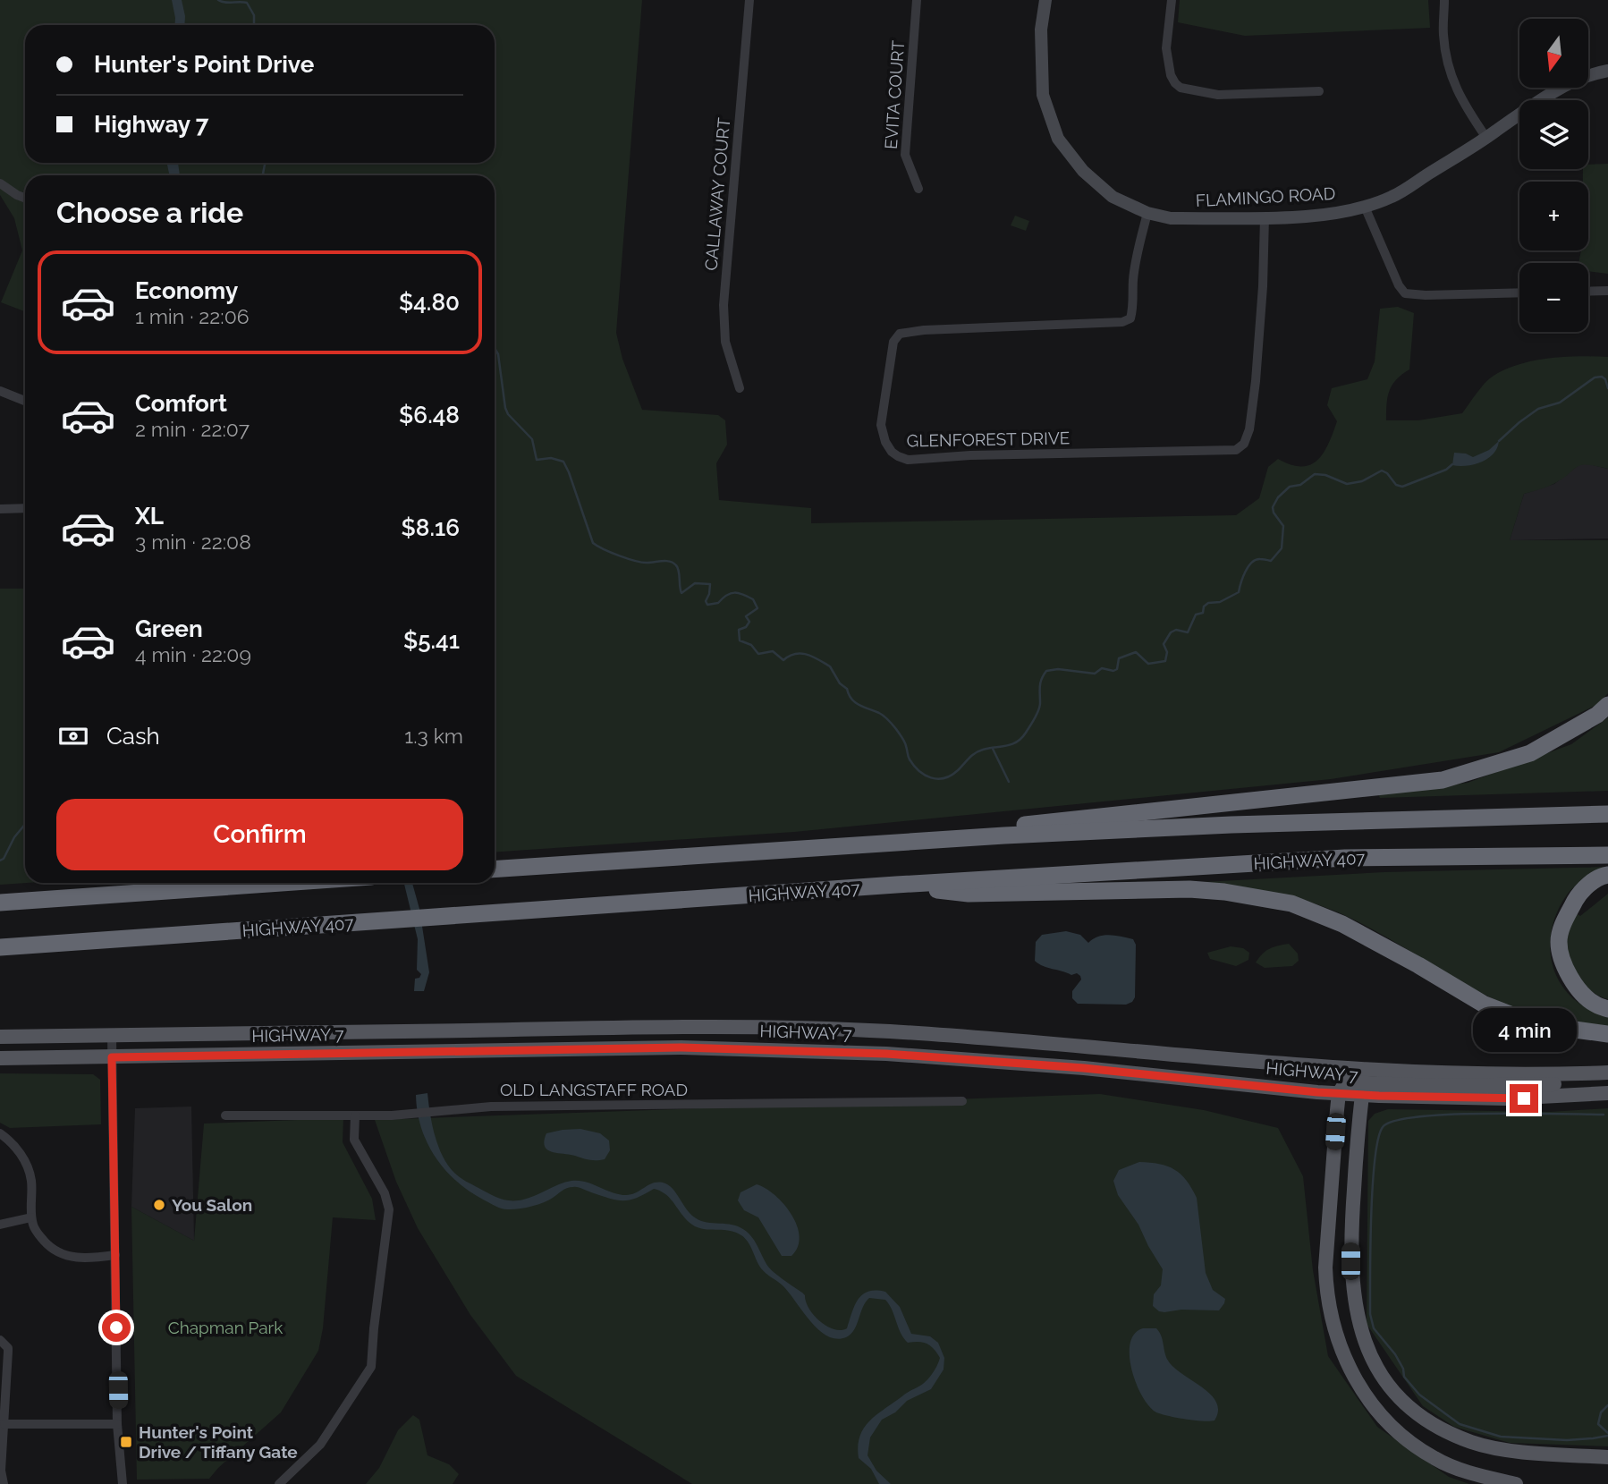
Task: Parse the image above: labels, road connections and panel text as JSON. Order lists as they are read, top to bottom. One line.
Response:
{"streets":{"highway":["HIGHWAY 407"],"main road":["HIGHWAY 7"],"street":["EVITA COURT","CALLAWAY COURT","FLAMINGO ROAD","GLENFOREST DRIVE","OLD LANGSTAFF ROAD"]},"crossings":[["FLAMINGO ROAD","GLENFOREST DRIVE"]],"parks":["Chapman Park"],"places":{"other":["You Salon"],"transit":["Hunter's Point Drive / Tiffany Gate"]},"north":"bottom","page":{"map_buttons":["+","−"],"banner":["Hunter's Point Drive","Highway 7"],"heading":"Choose a ride","list":[{"name":"Economy","note":"1 min · 22:06","value":"$4.80"},{"name":"Comfort","note":"2 min · 22:07","value":"$6.48"},{"name":"XL","note":"3 min · 22:08","value":"$8.16"},{"name":"Green","note":"4 min · 22:09","value":"$5.41"}],"pay":["Cash","1.3 km"],"buttons":"Confirm","bubble":"4 min"}}
